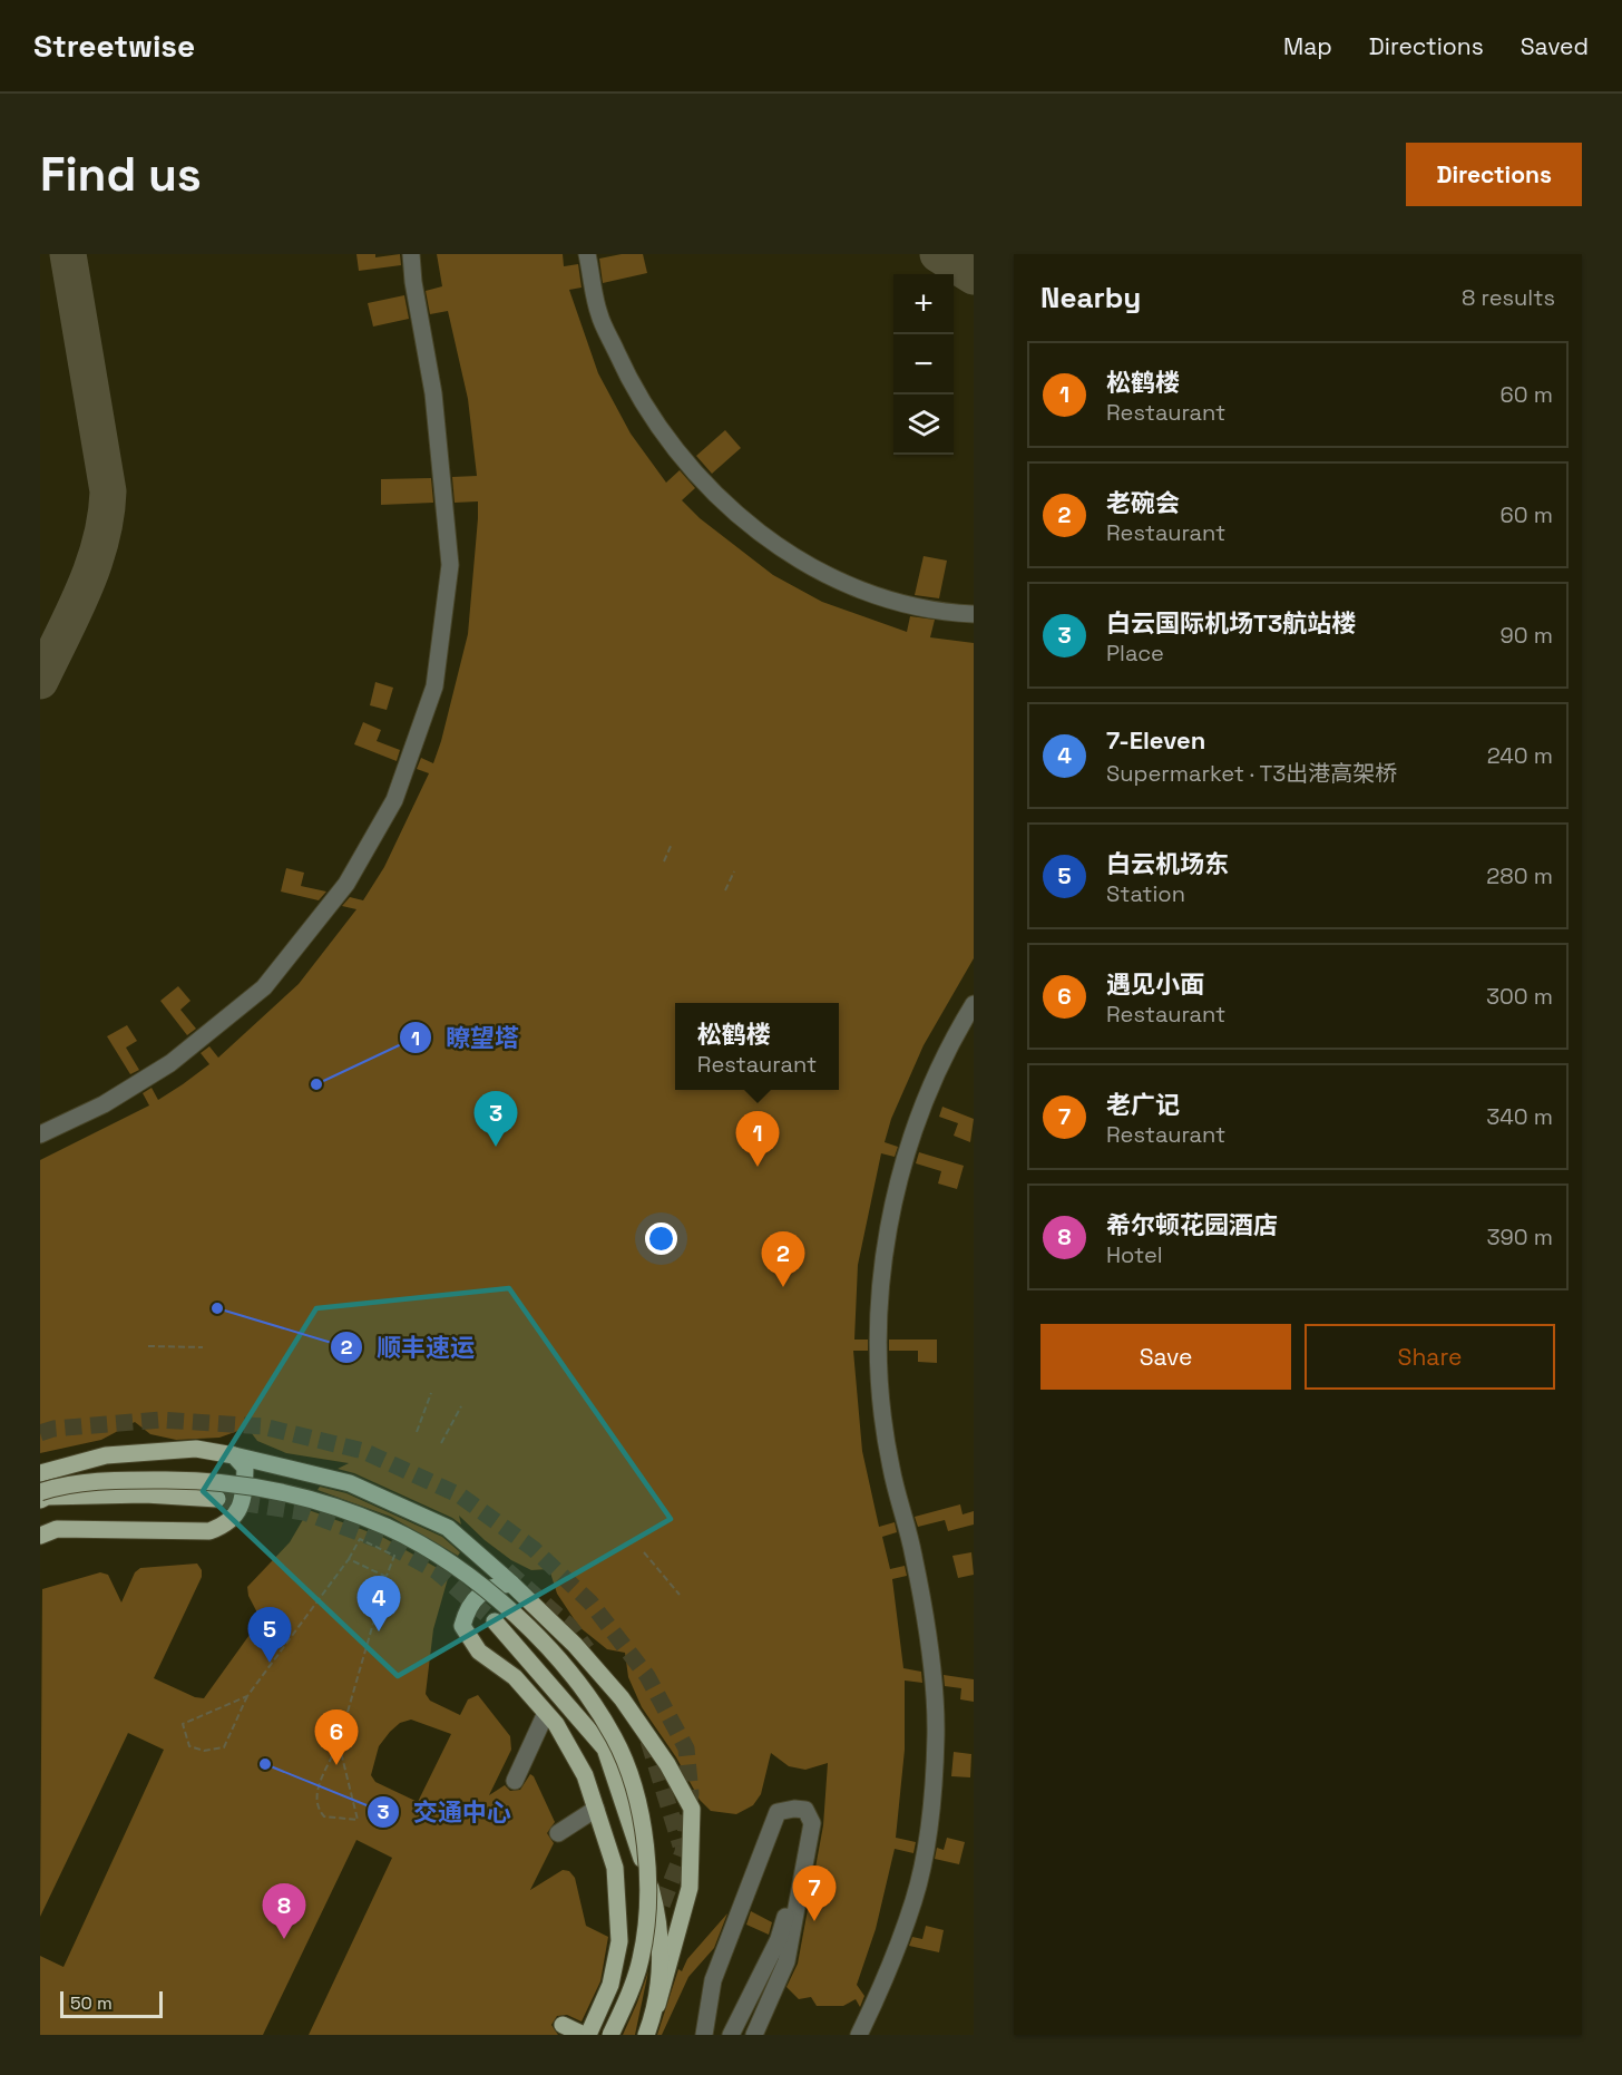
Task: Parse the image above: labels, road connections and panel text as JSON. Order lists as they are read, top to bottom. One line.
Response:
{"places":["瞭望塔","顺丰速运","交通中心"],"scale_bar":"50 m","page":{"header":"Streetwise","nav":["Map","Directions","Saved"],"buttons":["Directions",["Save","Share"]],"title":"Find us","heading":["Nearby","8 results"],"map_buttons":["+","−"],"list":[{"mark":"1","name":"松鹤楼","note":"Restaurant","value":"60 m"},{"mark":"2","name":"老碗会","note":"Restaurant","value":"60 m"},{"mark":"3","name":"白云国际机场T3航站楼","note":"Place","value":"90 m"},{"mark":"4","name":"7-Eleven","note":"Supermarket · T3出港高架桥","value":"240 m"},{"mark":"5","name":"白云机场东","note":"Station","value":"280 m"},{"mark":"6","name":"遇见小面","note":"Restaurant","value":"300 m"},{"mark":"7","name":"老广记","note":"Restaurant","value":"340 m"},{"mark":"8","name":"希尔顿花园酒店","note":"Hotel","value":"390 m"}],"popup":["松鹤楼","Restaurant"],"pins":["3","1","2","4","5","6","7","8"],"scale":"50 m"}}
